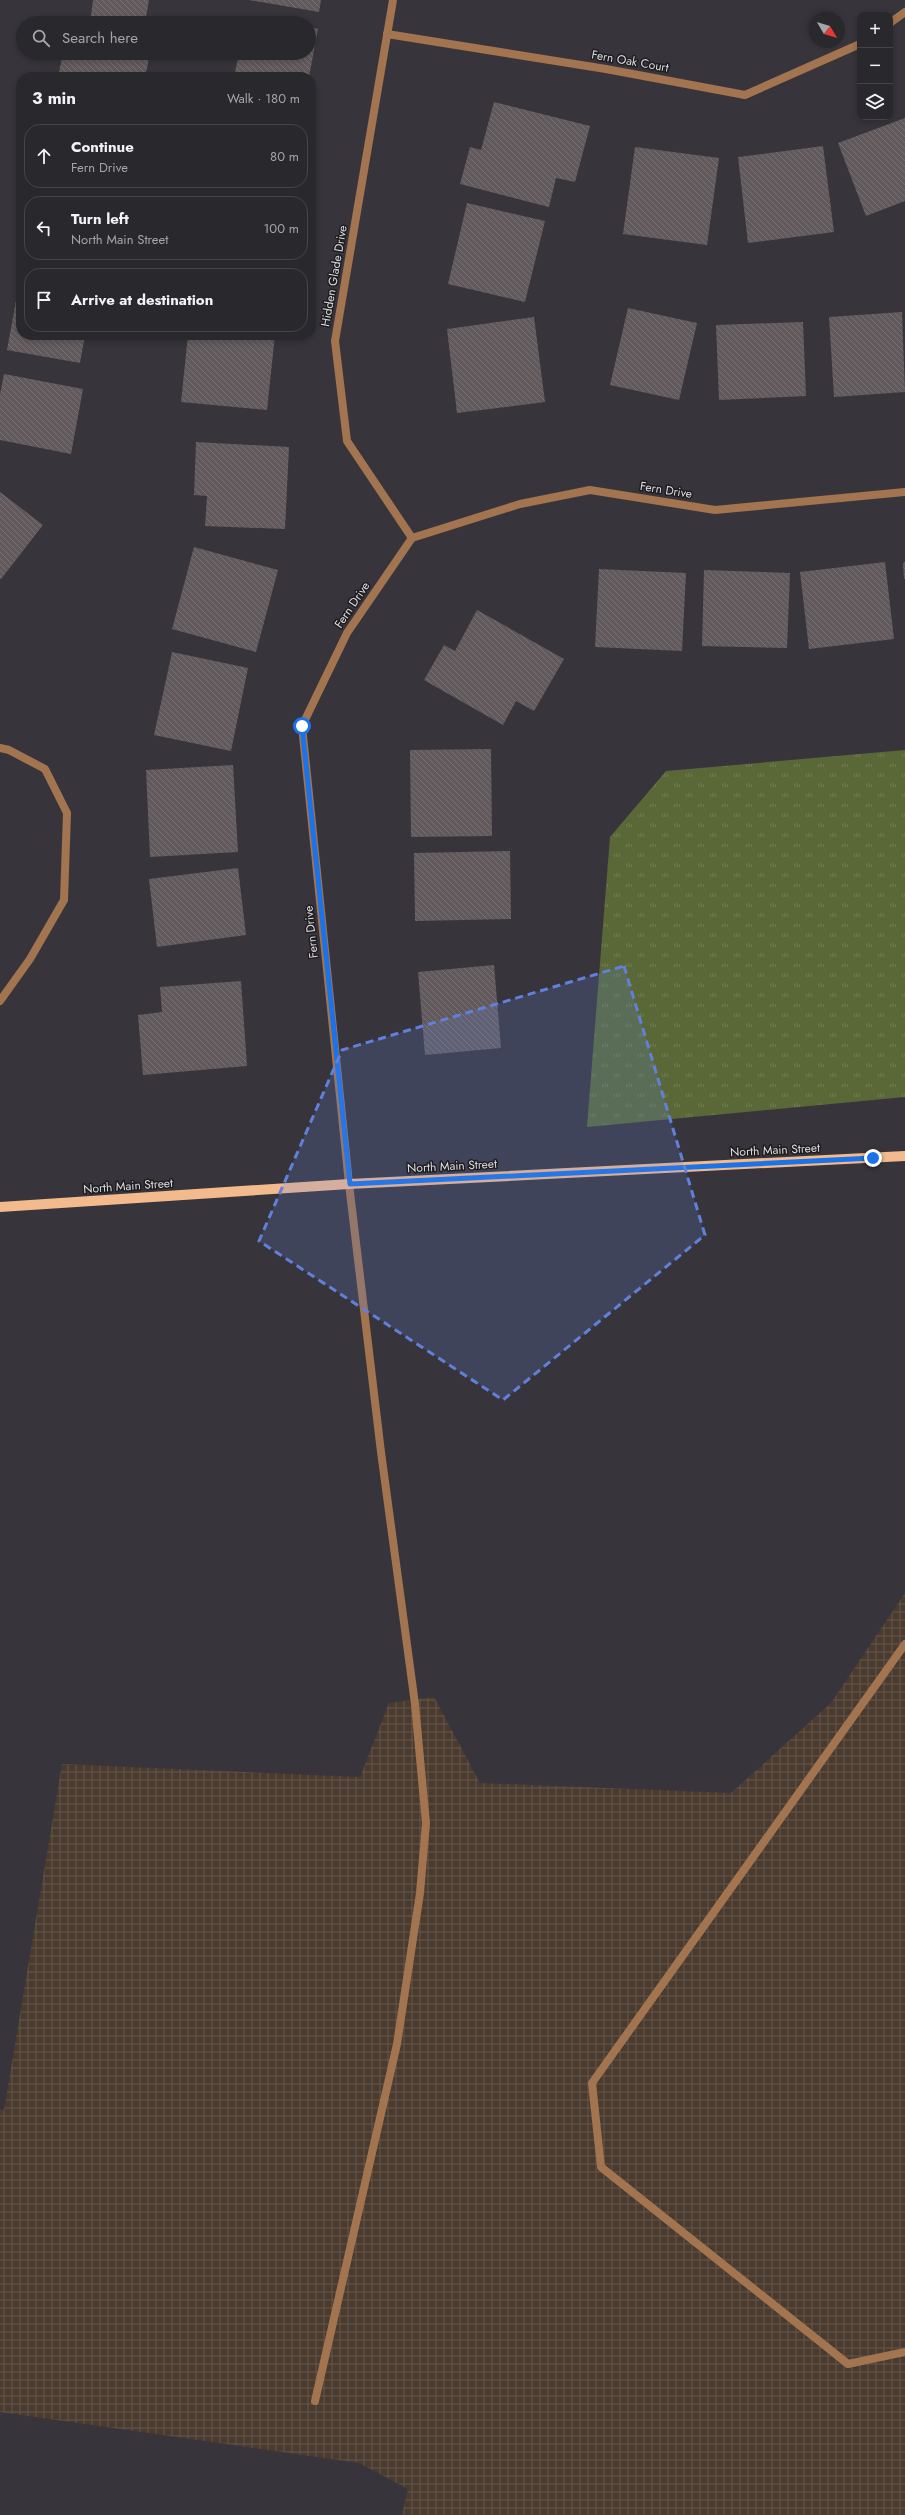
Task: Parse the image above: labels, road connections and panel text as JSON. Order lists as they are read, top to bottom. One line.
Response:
{"streets":{"main road":["North Main Street"],"street":["Fern Oak Court","Hidden Glade Drive","Fern Drive"]},"crossings":[["Fern Oak Court","Hidden Glade Drive"],["Hidden Glade Drive","Fern Drive"],["Fern Drive","North Main Street"]],"north":"bottom right","page":{"map_buttons":["+","−"],"search":"Search here","heading":["3 min","Walk · 180 m"],"list":[["Continue","Fern Drive","80 m"],["Turn left","North Main Street","100 m"],"Arrive at destination"]}}
